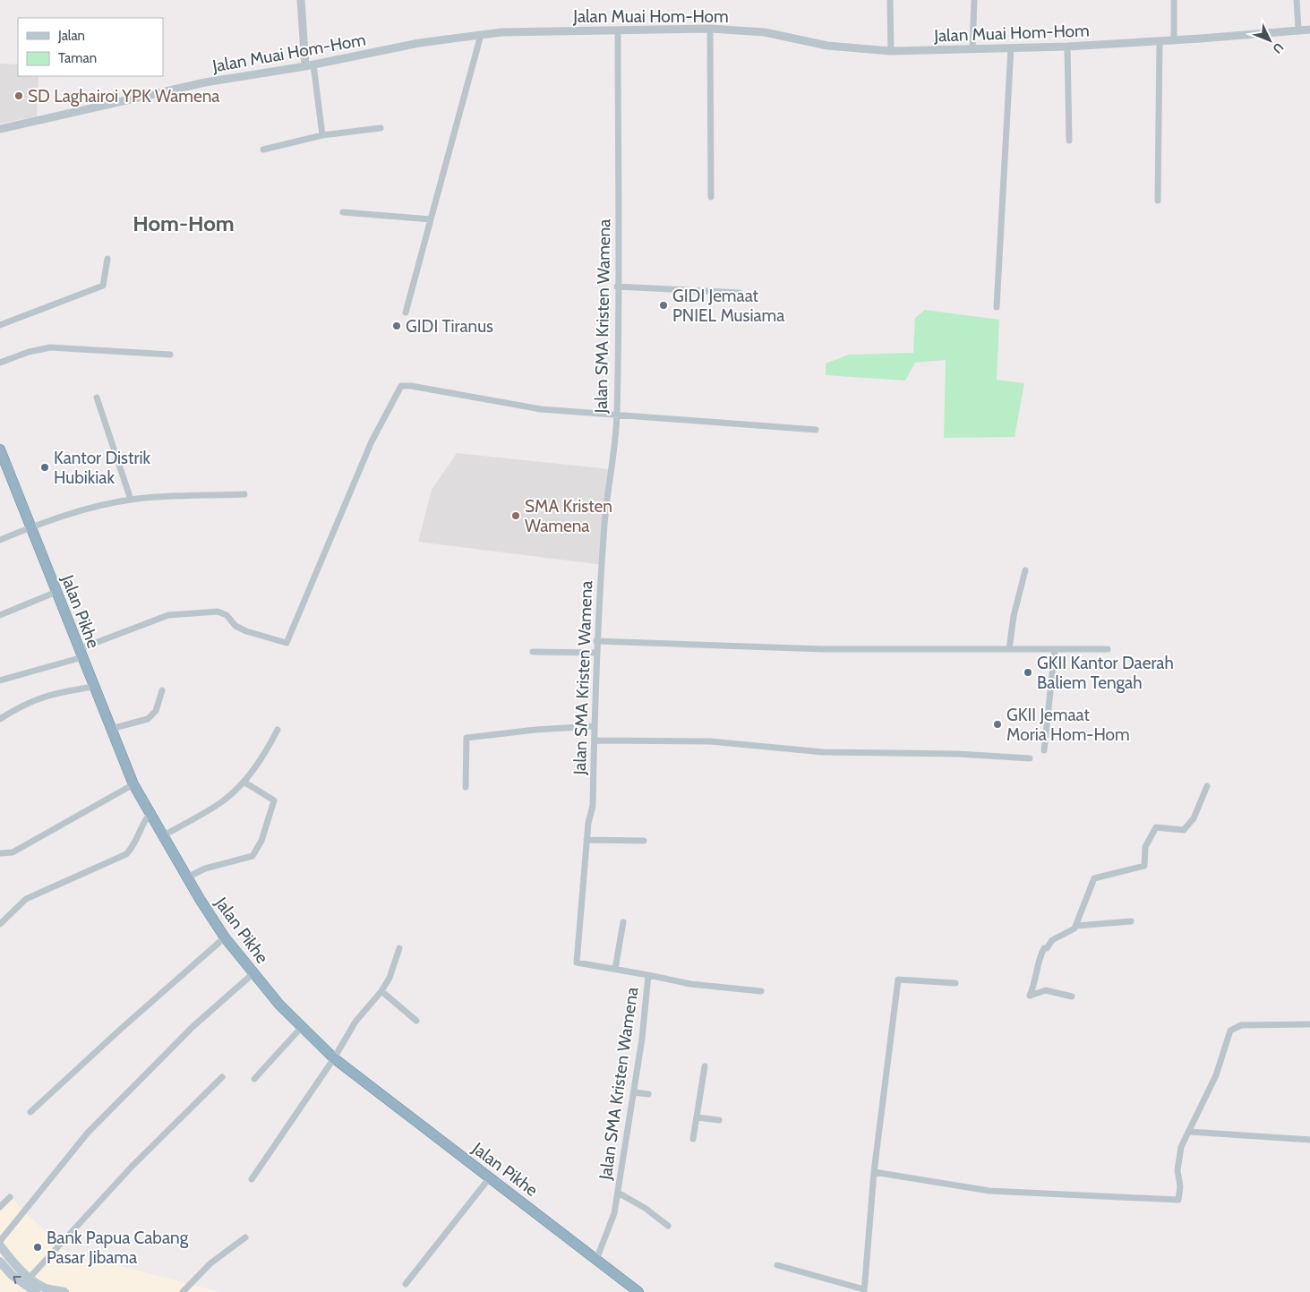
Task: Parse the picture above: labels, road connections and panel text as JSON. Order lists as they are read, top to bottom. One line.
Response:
{"streets":{"highway":["Jalan Pikhe"],"street":["Jalan Muai Hom-Hom","Jalan SMA Kristen Wamena"]},"crossings":[["Jalan Muai Hom-Hom","Jalan SMA Kristen Wamena"],["Jalan SMA Kristen Wamena","Jalan Pikhe"]],"districts":["Hom-Hom"],"places":["SD Laghairoi YPK Wamena","GIDI Jemaat PNIEL Musiama","GIDI Tiranus","Kantor Distrik Hubikiak","SMA Kristen Wamena","GKII Kantor Daerah Baliem Tengah","GKII Jemaat Moria Hom-Hom","Bank Papua Cabang Pasar Jibama"],"legend":["Jalan","Taman"],"north":"bottom right"}
